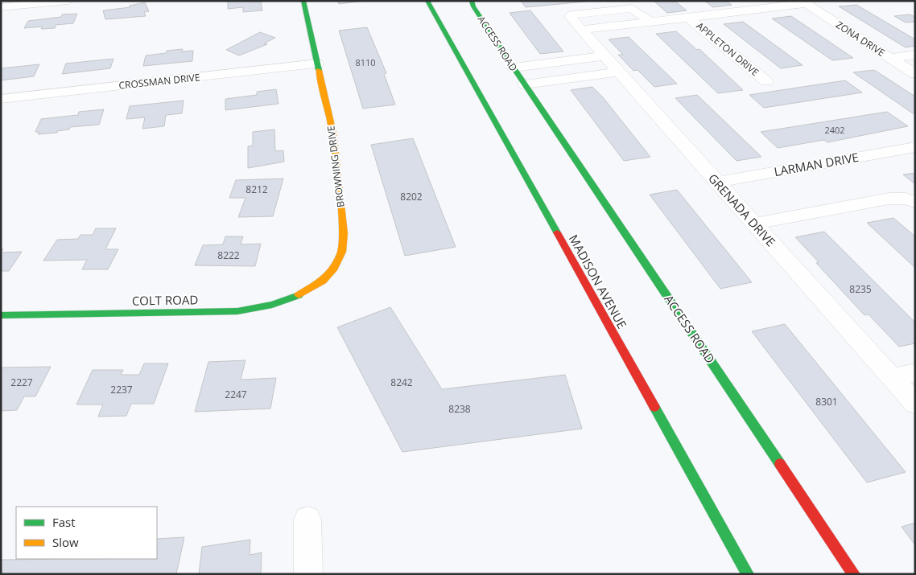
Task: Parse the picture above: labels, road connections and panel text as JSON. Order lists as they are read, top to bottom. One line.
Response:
{"streets":{"street":["ZONA DRIVE","ACCESS ROAD","APPLETON DRIVE","CROSSMAN DRIVE","LARMAN DRIVE","BROWNING DRIVE","GRENADA DRIVE","MADISON AVENUE","COLT ROAD"]},"crossings":[["ZONA DRIVE","APPLETON DRIVE"],["ACCESS ROAD","GRENADA DRIVE"],["APPLETON DRIVE","GRENADA DRIVE"],["CROSSMAN DRIVE","BROWNING DRIVE"],["LARMAN DRIVE","GRENADA DRIVE"],["BROWNING DRIVE","COLT ROAD"]],"house_numbers":["8110","2402","8212","8202","8222","8235","2227","8242","2237","2247","8301","8238"],"legend":["Fast","Slow"]}
